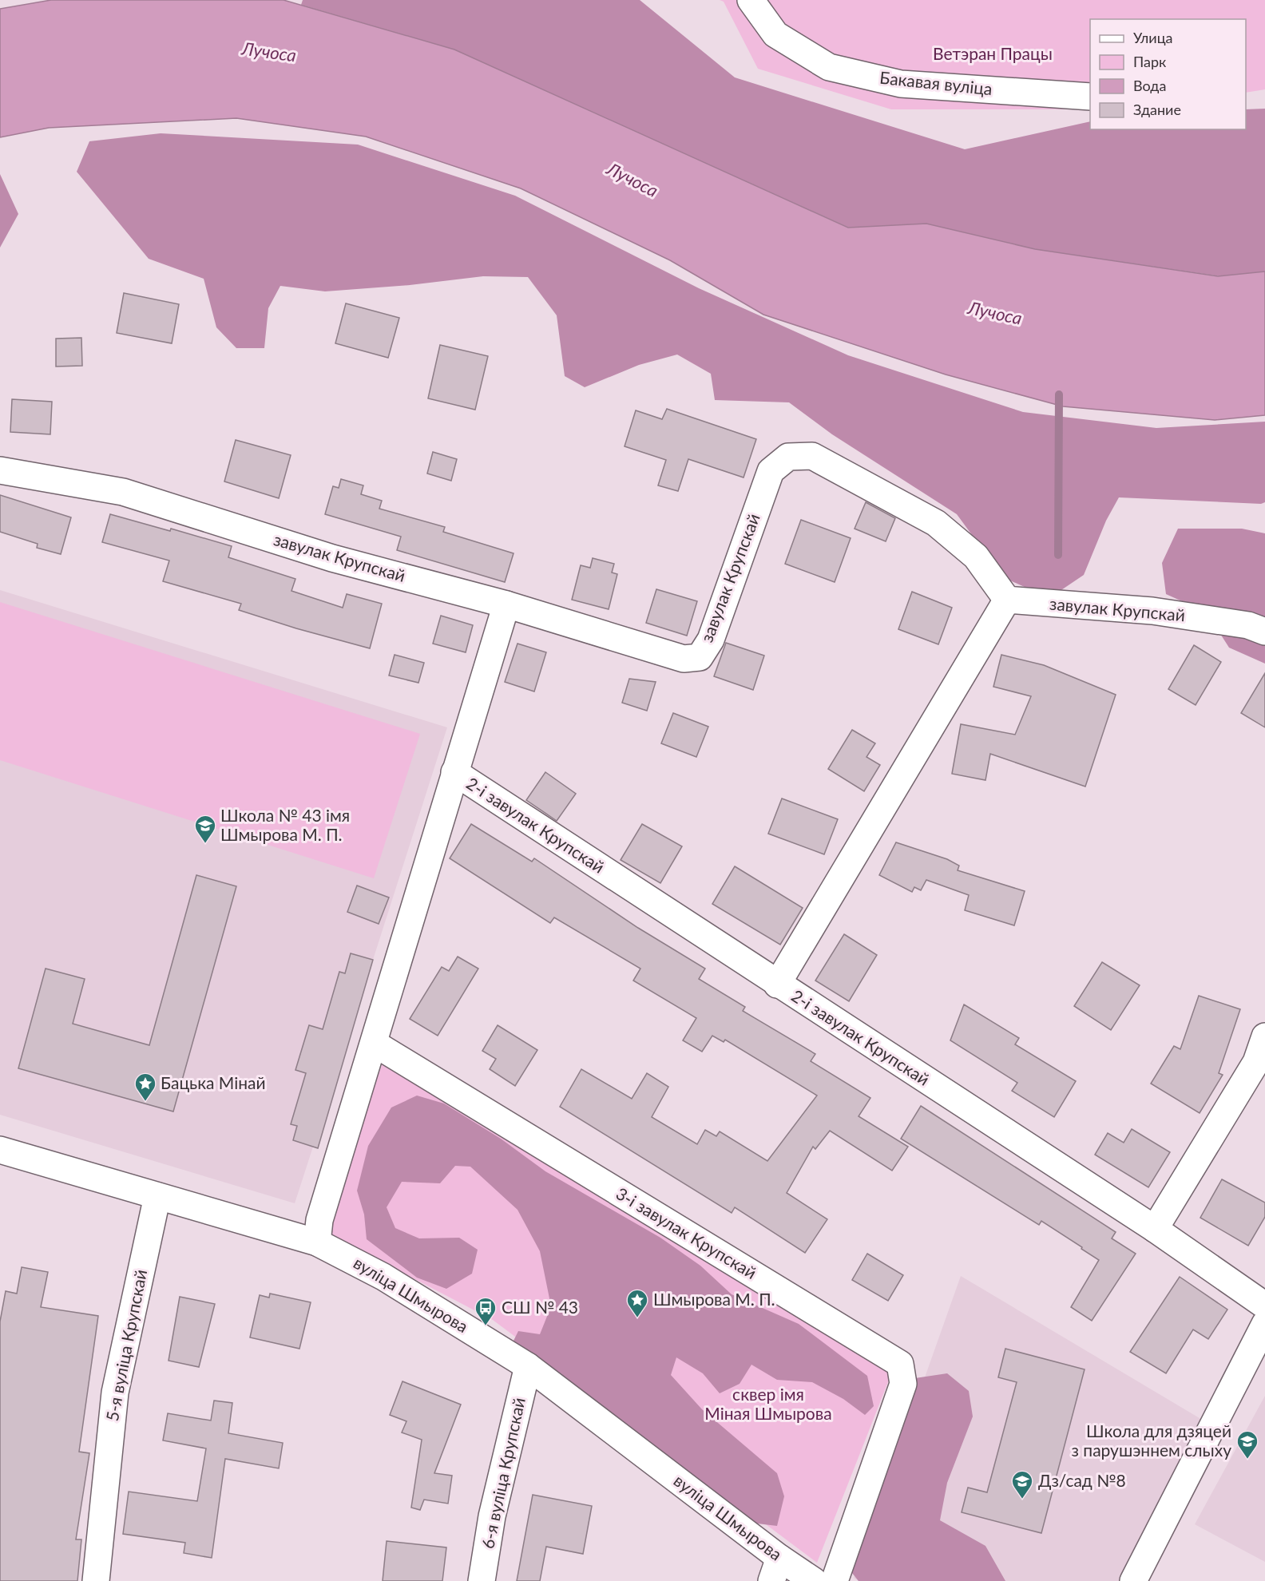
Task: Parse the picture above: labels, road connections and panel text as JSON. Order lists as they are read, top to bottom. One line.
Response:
{"streets":{"street":["Бакавая вуліца","завулак Крупскай","2-і завулак Крупскай","3-і завулак Крупскай","вуліца Шмырова","5-я вуліца Крупскай","6-я вуліца Крупскай"]},"crossings":[["вуліца Шмырова","5-я вуліца Крупскай"],["вуліца Шмырова","6-я вуліца Крупскай"]],"water":["Лучоса"],"parks":["Ветэран Працы","сквер імя Міная Шмырова"],"places":{"school or university":["Школа № 43 імя Шмырова М. П.","Школа для дзяцей з парушэннем слыху","Дз/сад №8"],"place":["Бацька Мінай","Шмырова М. П."],"bus stop":["СШ № 43"]},"legend":["Улица","Парк","Вода","Здание"]}
